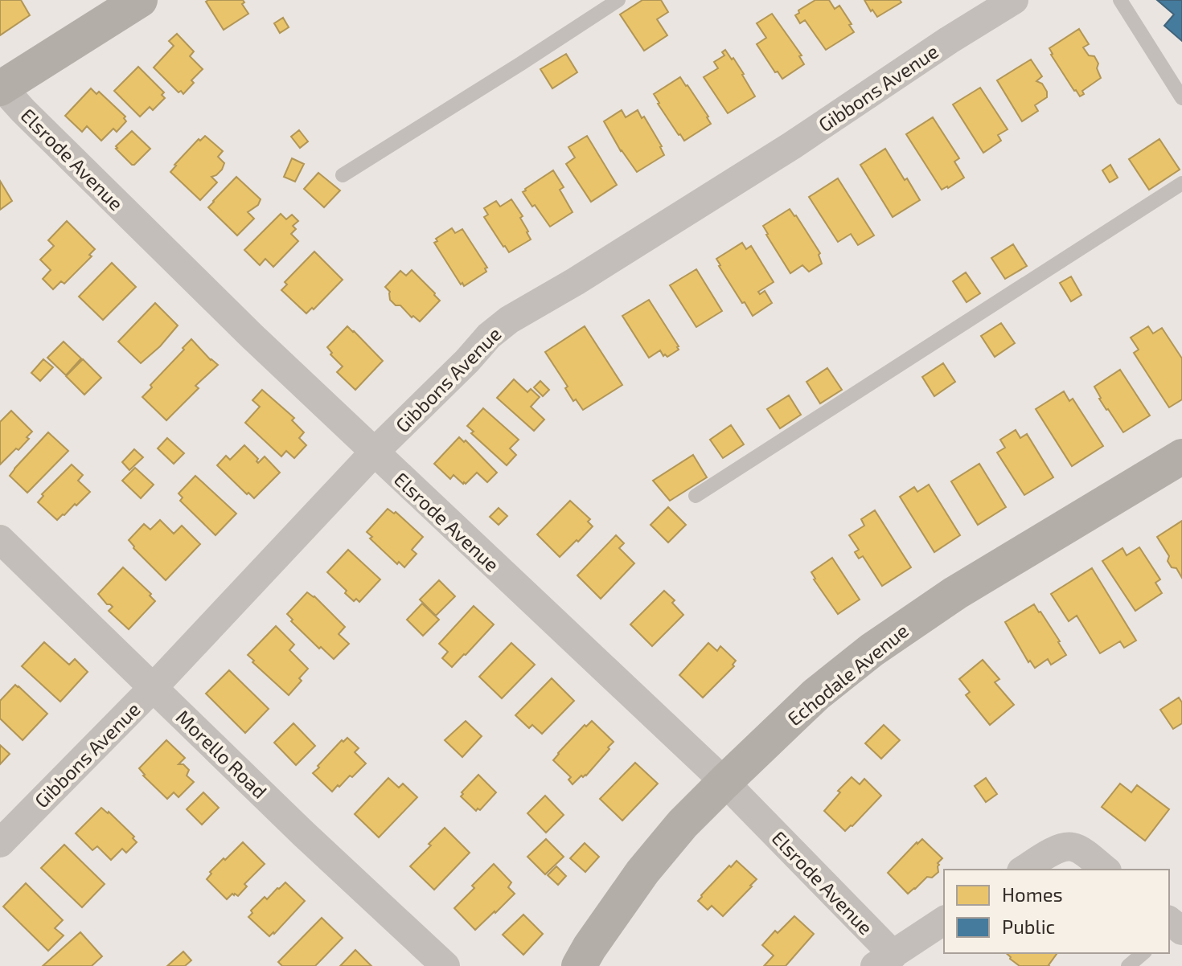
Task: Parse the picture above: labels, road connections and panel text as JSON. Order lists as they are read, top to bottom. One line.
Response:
{"streets":{"main road":["Echodale Avenue"],"street":["Gibbons Avenue","Elsrode Avenue","Morello Road"]},"crossings":[["Gibbons Avenue","Elsrode Avenue"],["Gibbons Avenue","Morello Road"],["Elsrode Avenue","Echodale Avenue"]],"legend":["Homes","Public"]}
